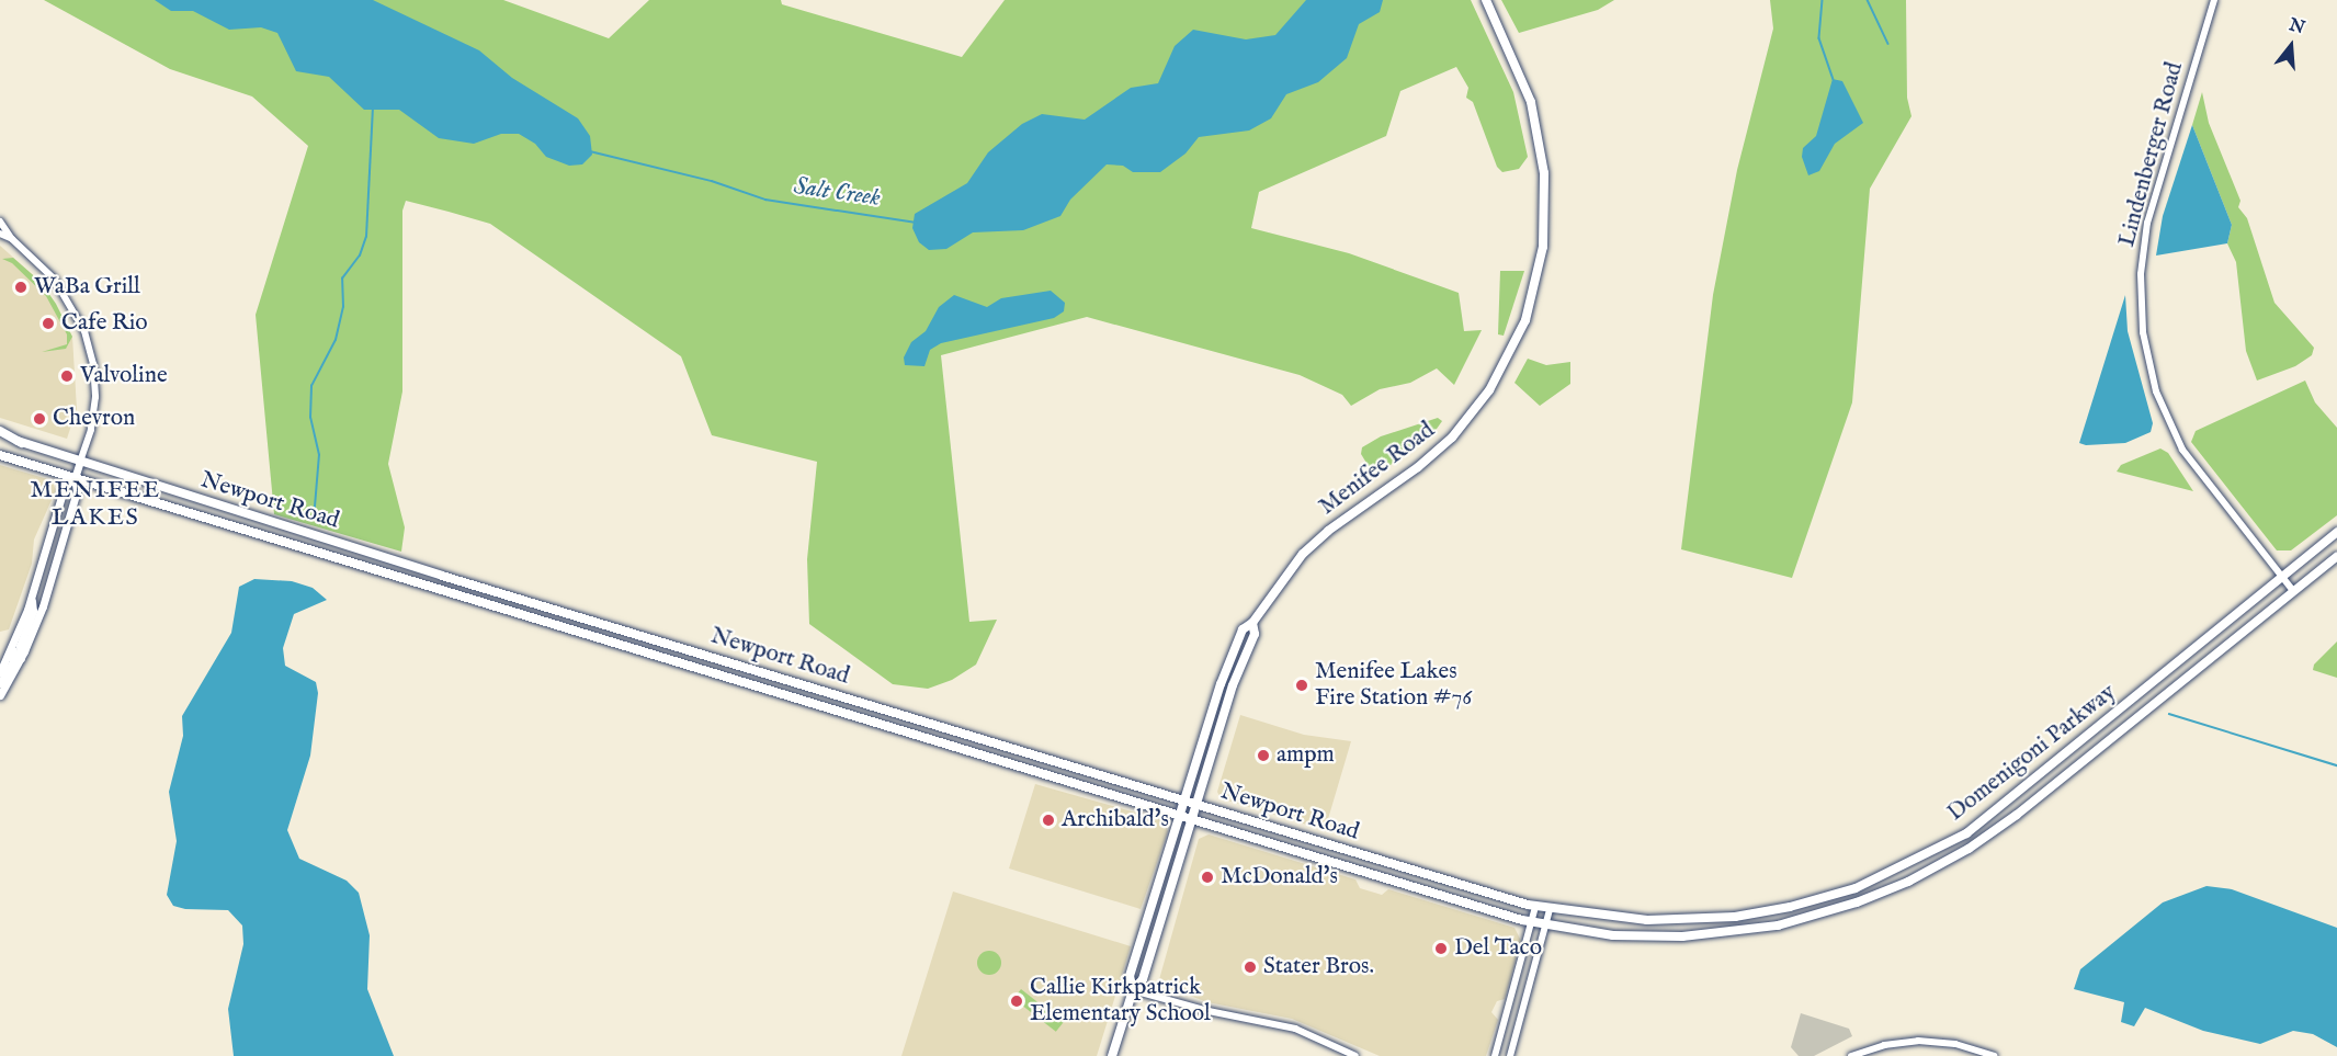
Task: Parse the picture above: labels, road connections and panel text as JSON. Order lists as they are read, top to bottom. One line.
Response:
{"streets":{"main road":["Menifee Road","Newport Road","Domenigoni Parkway"],"street":["Lindenberger Road"]},"crossings":[["Lindenberger Road","Domenigoni Parkway"],["Menifee Road","Newport Road"],["Newport Road","Domenigoni Parkway"]],"districts":["MENIFEE LAKES"],"water":["Salt Creek"],"places":["WaBa Grill","Cafe Rio","Valvoline","Chevron","Menifee Lakes Fire Station #76","ampm","Archibald's","McDonald's","Del Taco","Stater Bros.","Callie Kirkpatrick Elementary School"],"north":"top"}
